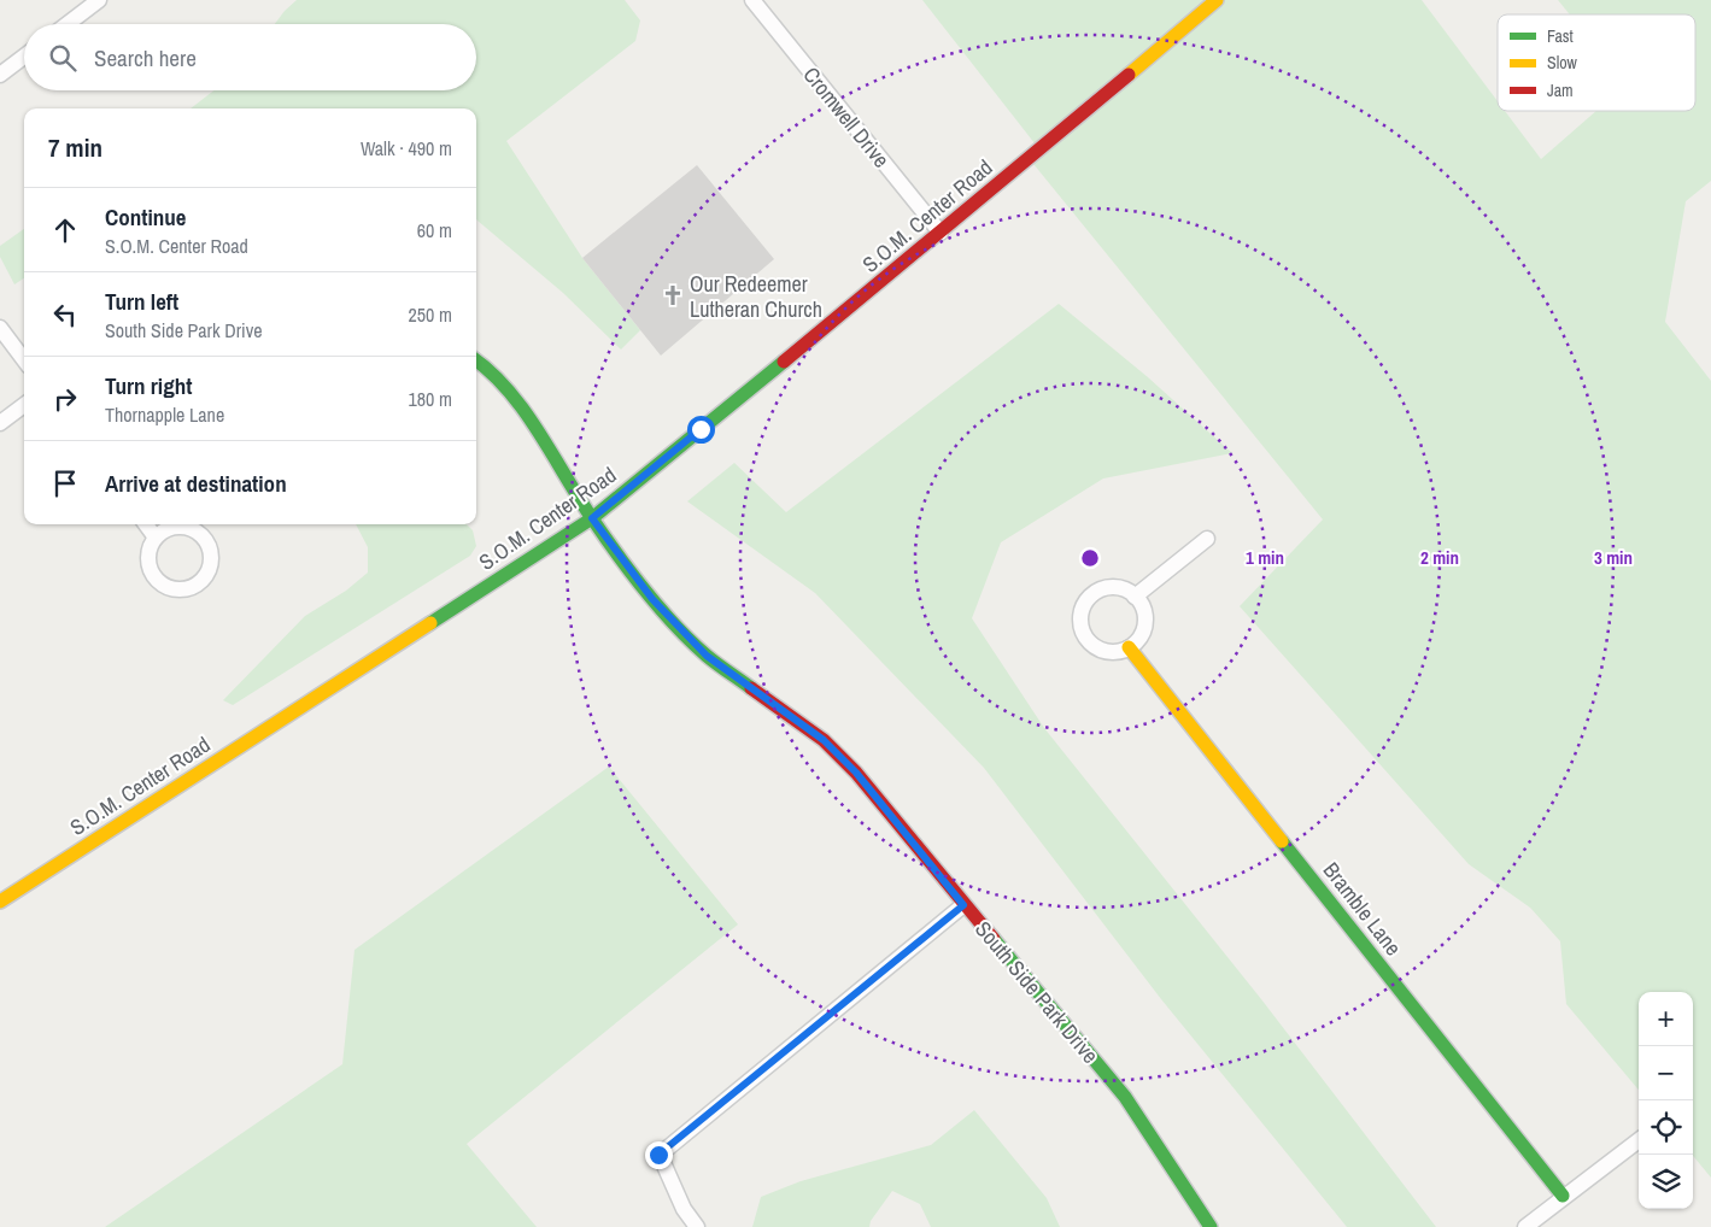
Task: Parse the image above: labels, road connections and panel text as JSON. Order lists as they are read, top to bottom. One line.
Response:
{"streets":{"street":["Cromwell Drive","S.O.M. Center Road","Bramble Lane","South Side Park Drive"]},"crossings":[["Cromwell Drive","S.O.M. Center Road"],["S.O.M. Center Road","South Side Park Drive"]],"places":{"church":["Our Redeemer Lutheran Church"]},"legend":["Fast","Slow","Jam"],"page":{"search":"Search here","heading":["7 min","Walk · 490 m"],"list":[["Continue","S.O.M. Center Road","60 m"],["Turn left","South Side Park Drive","250 m"],["Turn right","Thornapple Lane","180 m"],"Arrive at destination"],"map_buttons":["+","−"]},"rings":["1 min","2 min","3 min"]}
